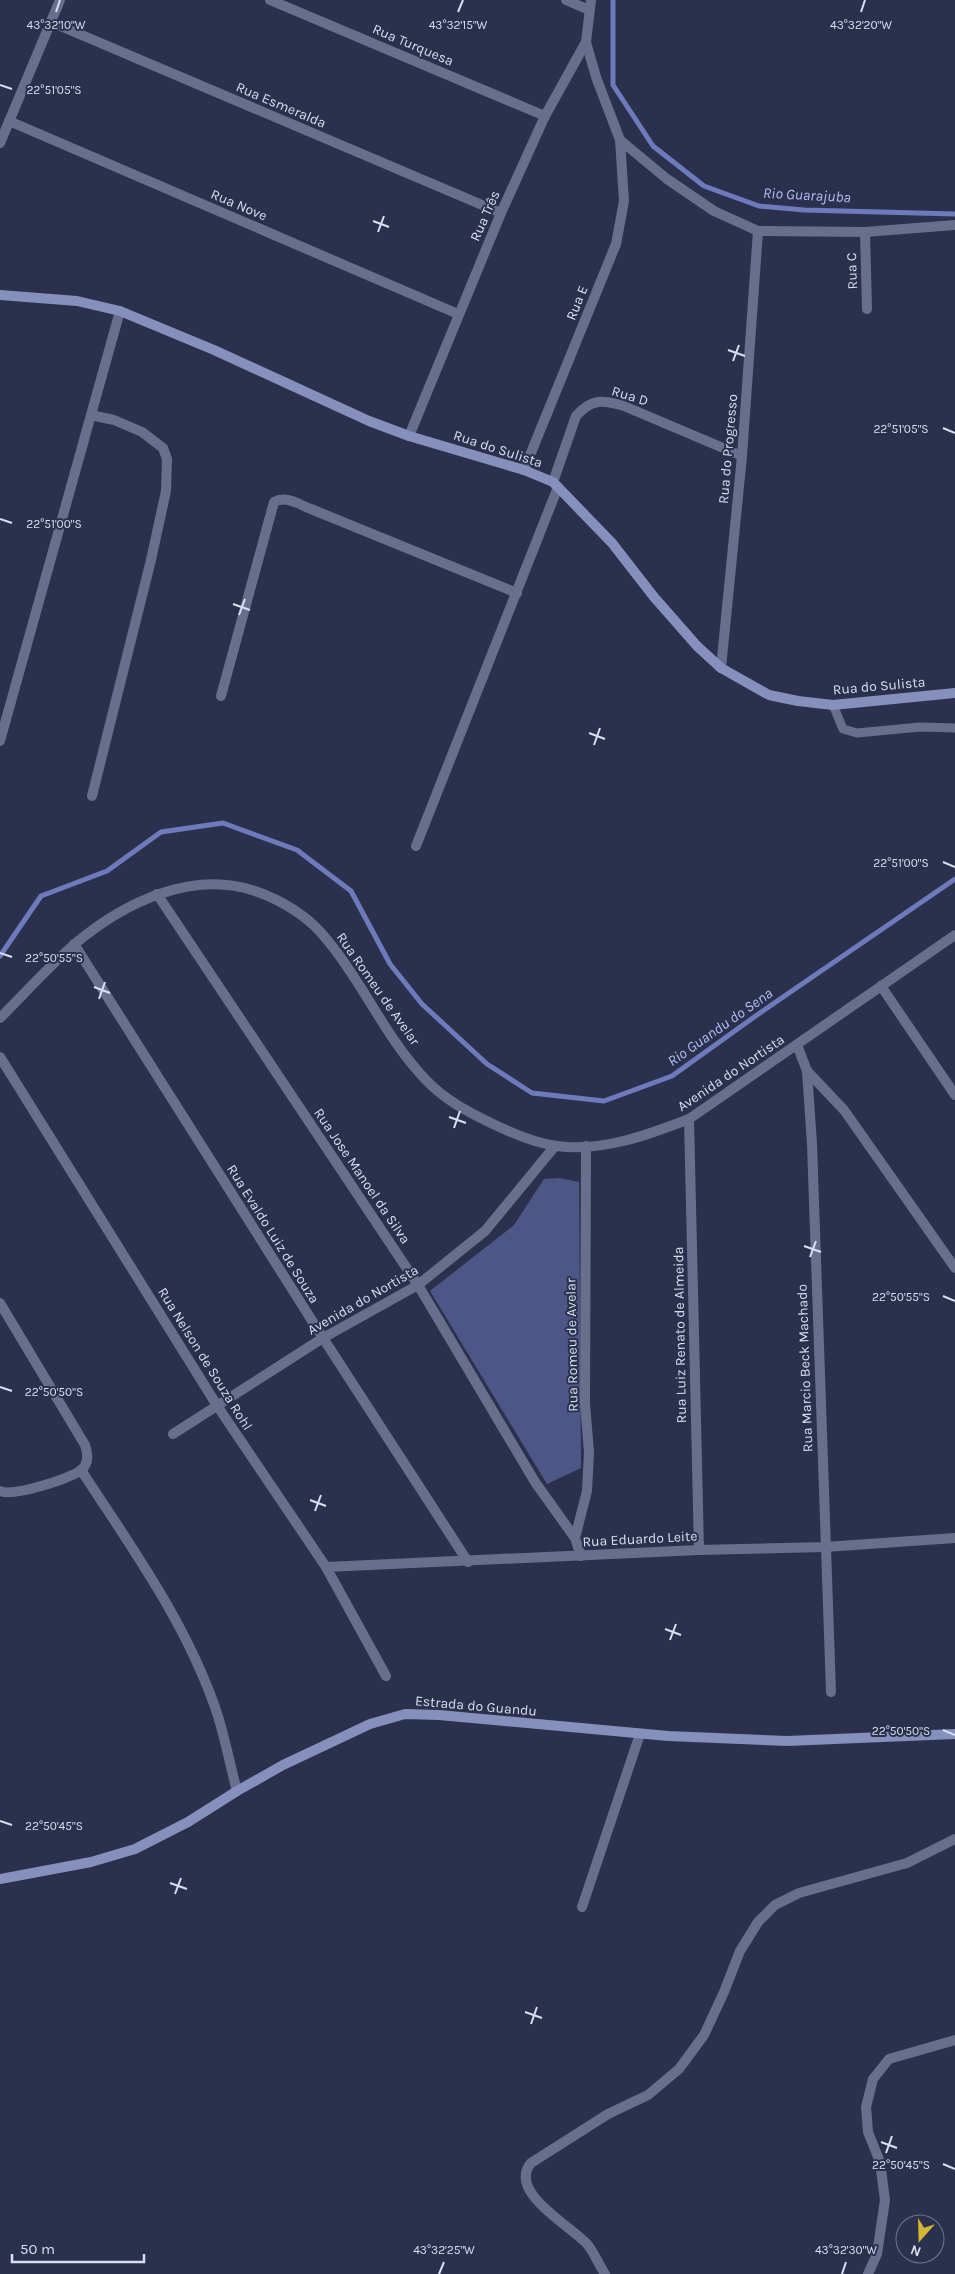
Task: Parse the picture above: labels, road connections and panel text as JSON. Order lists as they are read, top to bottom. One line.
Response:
{"streets":{"street":["Rua Turquesa","Rua Esmeralda","Rua Nove","Rua Três","Rua C","Rua E","Rua D","Rua do Sulista","Rua do Progresso","Rua Romeu de Avelar","Avenida do Nortista","Rua Jose Manoel da Silva","Rua Evaldo Luiz de Souza","Rua Luiz Renato de Almeida","Rua Nelson de Souza Rohl","Rua Marcio Beck Machado","Rua Eduardo Leite","Estrada do Guandu"]},"crossings":[["Rua Turquesa","Rua Três"],["Rua Esmeralda","Rua Três"],["Rua Nove","Rua Três"],["Rua Três","Rua do Sulista"],["Rua E","Rua do Sulista"],["Rua D","Rua do Sulista"],["Rua D","Rua do Progresso"],["Rua do Sulista","Rua do Progresso"],["Rua Romeu de Avelar","Avenida do Nortista"],["Rua Romeu de Avelar","Rua Jose Manoel da Silva"],["Rua Romeu de Avelar","Rua Evaldo Luiz de Souza"],["Avenida do Nortista","Rua Jose Manoel da Silva"],["Avenida do Nortista","Rua Evaldo Luiz de Souza"],["Avenida do Nortista","Rua Luiz Renato de Almeida"],["Avenida do Nortista","Rua Nelson de Souza Rohl"],["Avenida do Nortista","Rua Marcio Beck Machado"],["Rua Jose Manoel da Silva","Rua Eduardo Leite"],["Rua Evaldo Luiz de Souza","Rua Eduardo Leite"],["Rua Luiz Renato de Almeida","Rua Eduardo Leite"],["Rua Nelson de Souza Rohl","Rua Eduardo Leite"],["Rua Marcio Beck Machado","Rua Eduardo Leite"]],"water":["Rio Guarajuba","Rio Guandu do Sena"],"scale_bar":"50 m","north":"bottom","coordinates":["43°32'15\"W","43°32'20\"W","43°32'10\"W","22°51'05\"S","22°51'00\"S","22°50'55\"S","22°50'50\"S","22°50'45\"S","43°32'25\"W","43°32'30\"W"]}
